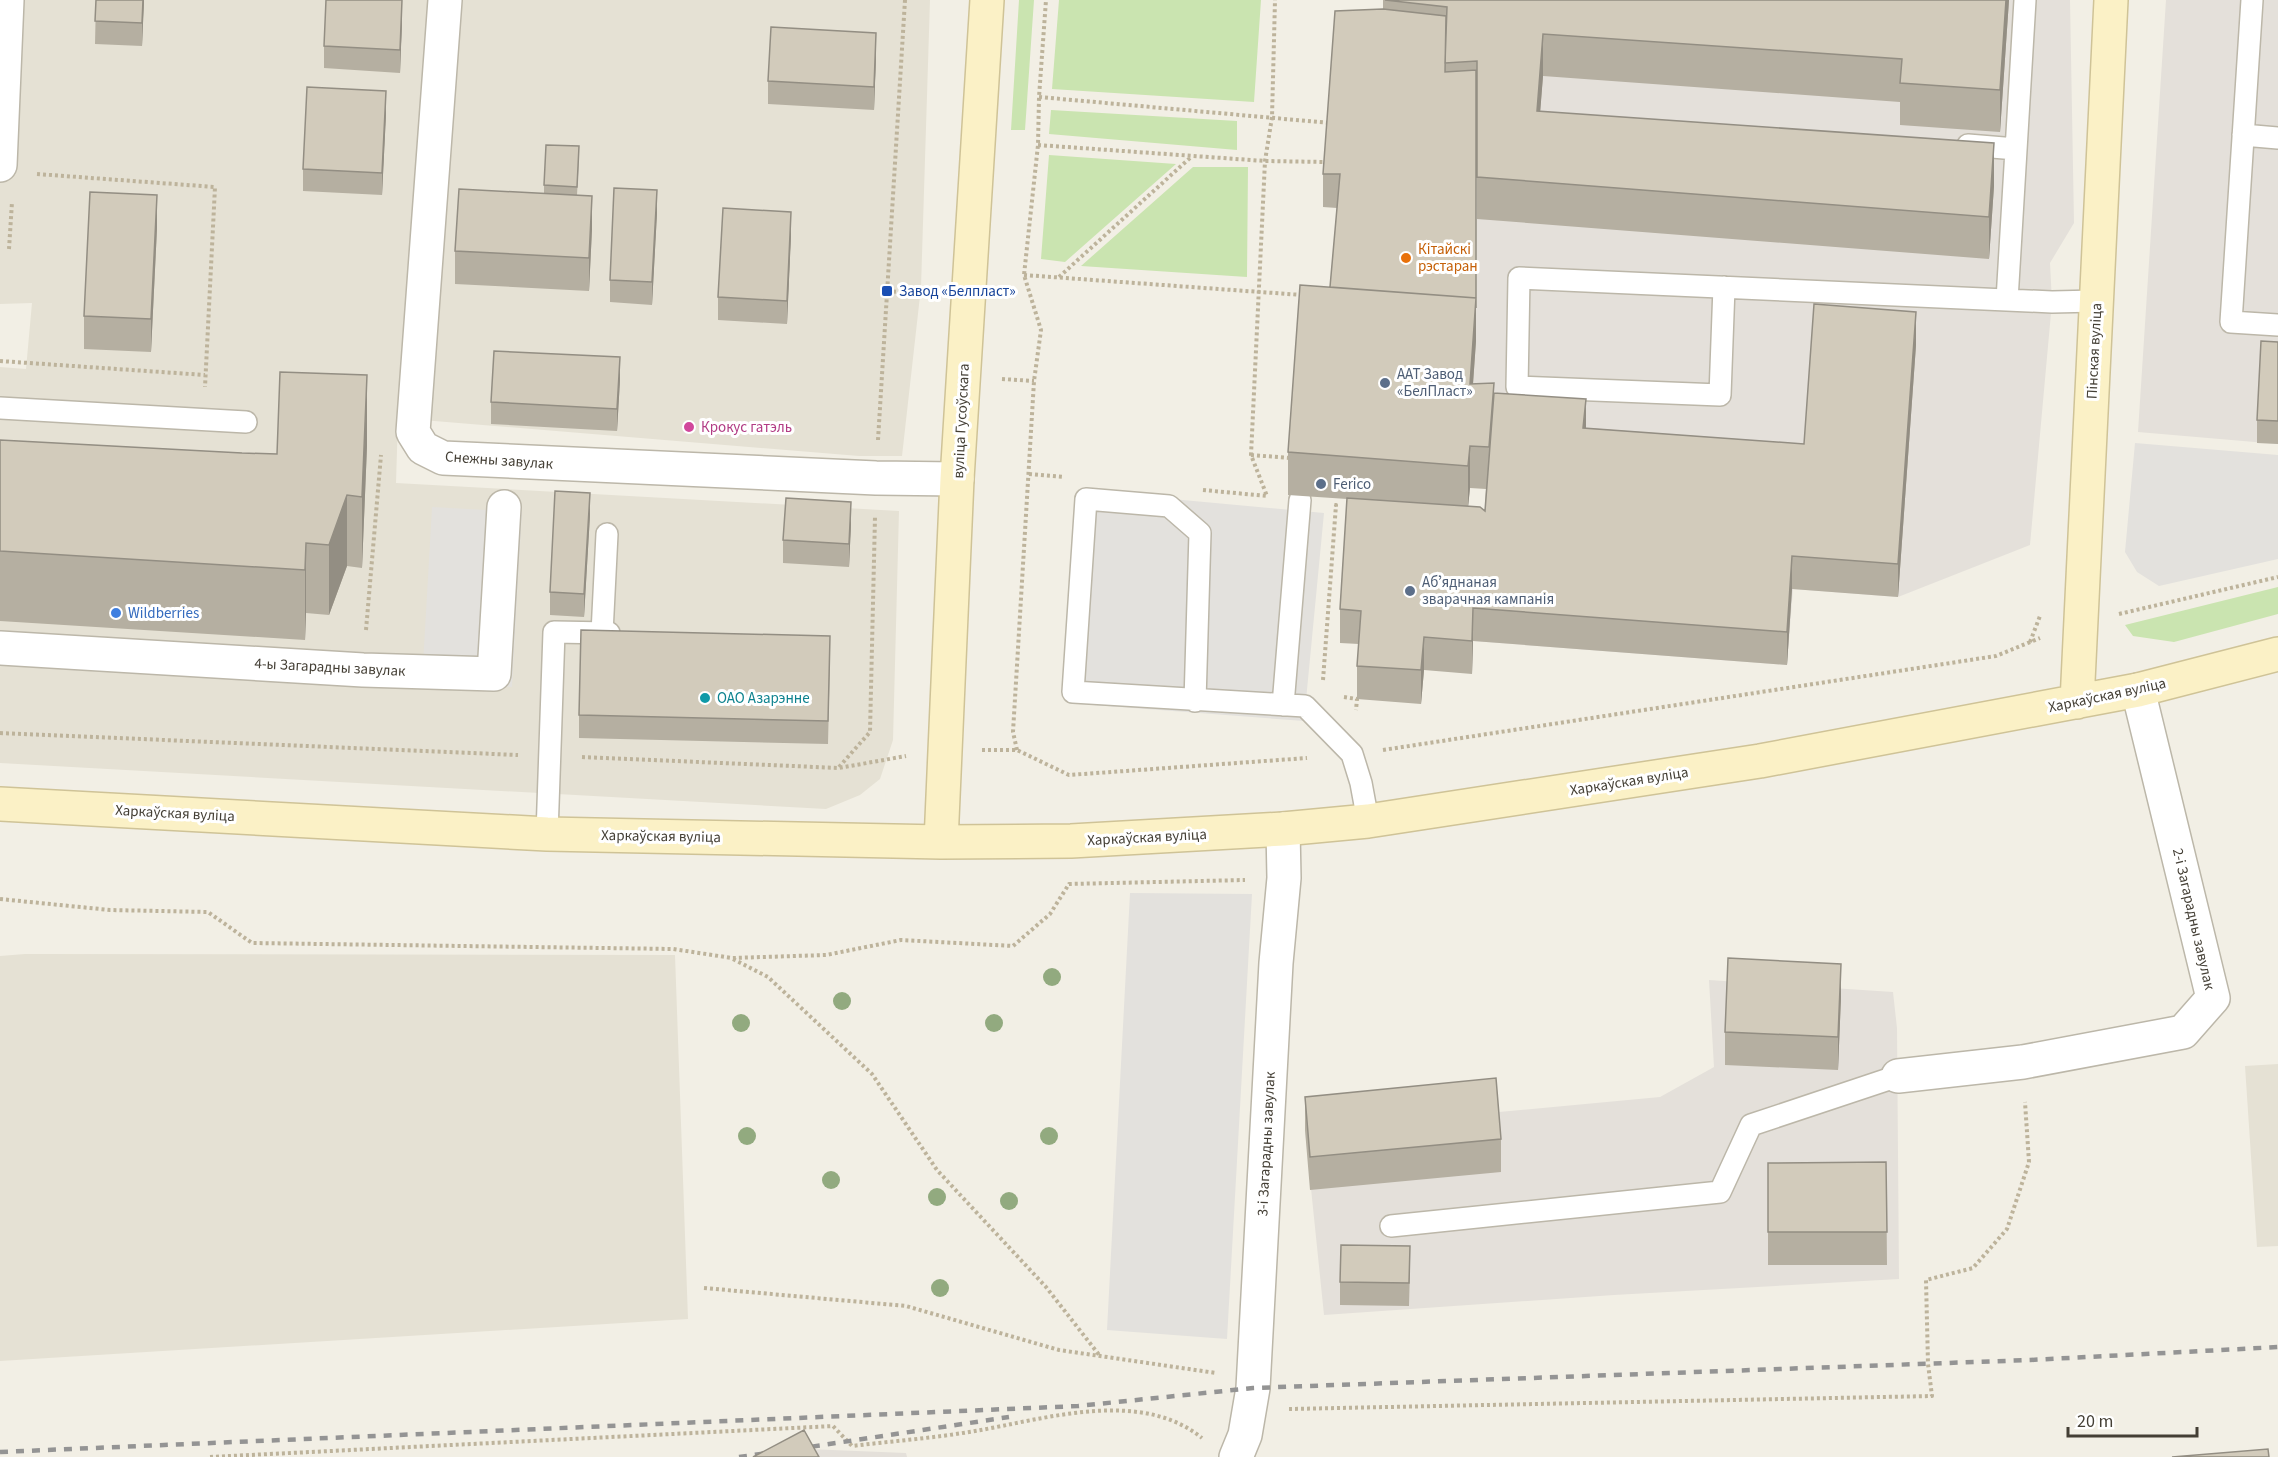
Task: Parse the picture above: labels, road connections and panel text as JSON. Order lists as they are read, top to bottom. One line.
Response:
{"streets":{"main road":["Пінская вуліца","вуліца Гусоўскага","Харкаўская вуліца"],"street":["Снежны завулак","4-ы Загарадны завулак","2-і Загарадны завулак","3-і Загарадны завулак"]},"crossings":[["Пінская вуліца","Харкаўская вуліца"],["вуліца Гусоўскага","Снежны завулак"],["вуліца Гусоўскага","Харкаўская вуліца"],["Харкаўская вуліца","2-і Загарадны завулак"],["Харкаўская вуліца","3-і Загарадны завулак"]],"places":{"other":["Кітайскі рэстаран","ААТ Завод «БелПласт»","Крокус гатэль","Ferico","Абʼяднаная зварачная кампанія","Wildberries","ОАО Азарэнне"],"transit":["Завод «Белпласт»"]},"scale_bar":"20 m"}
